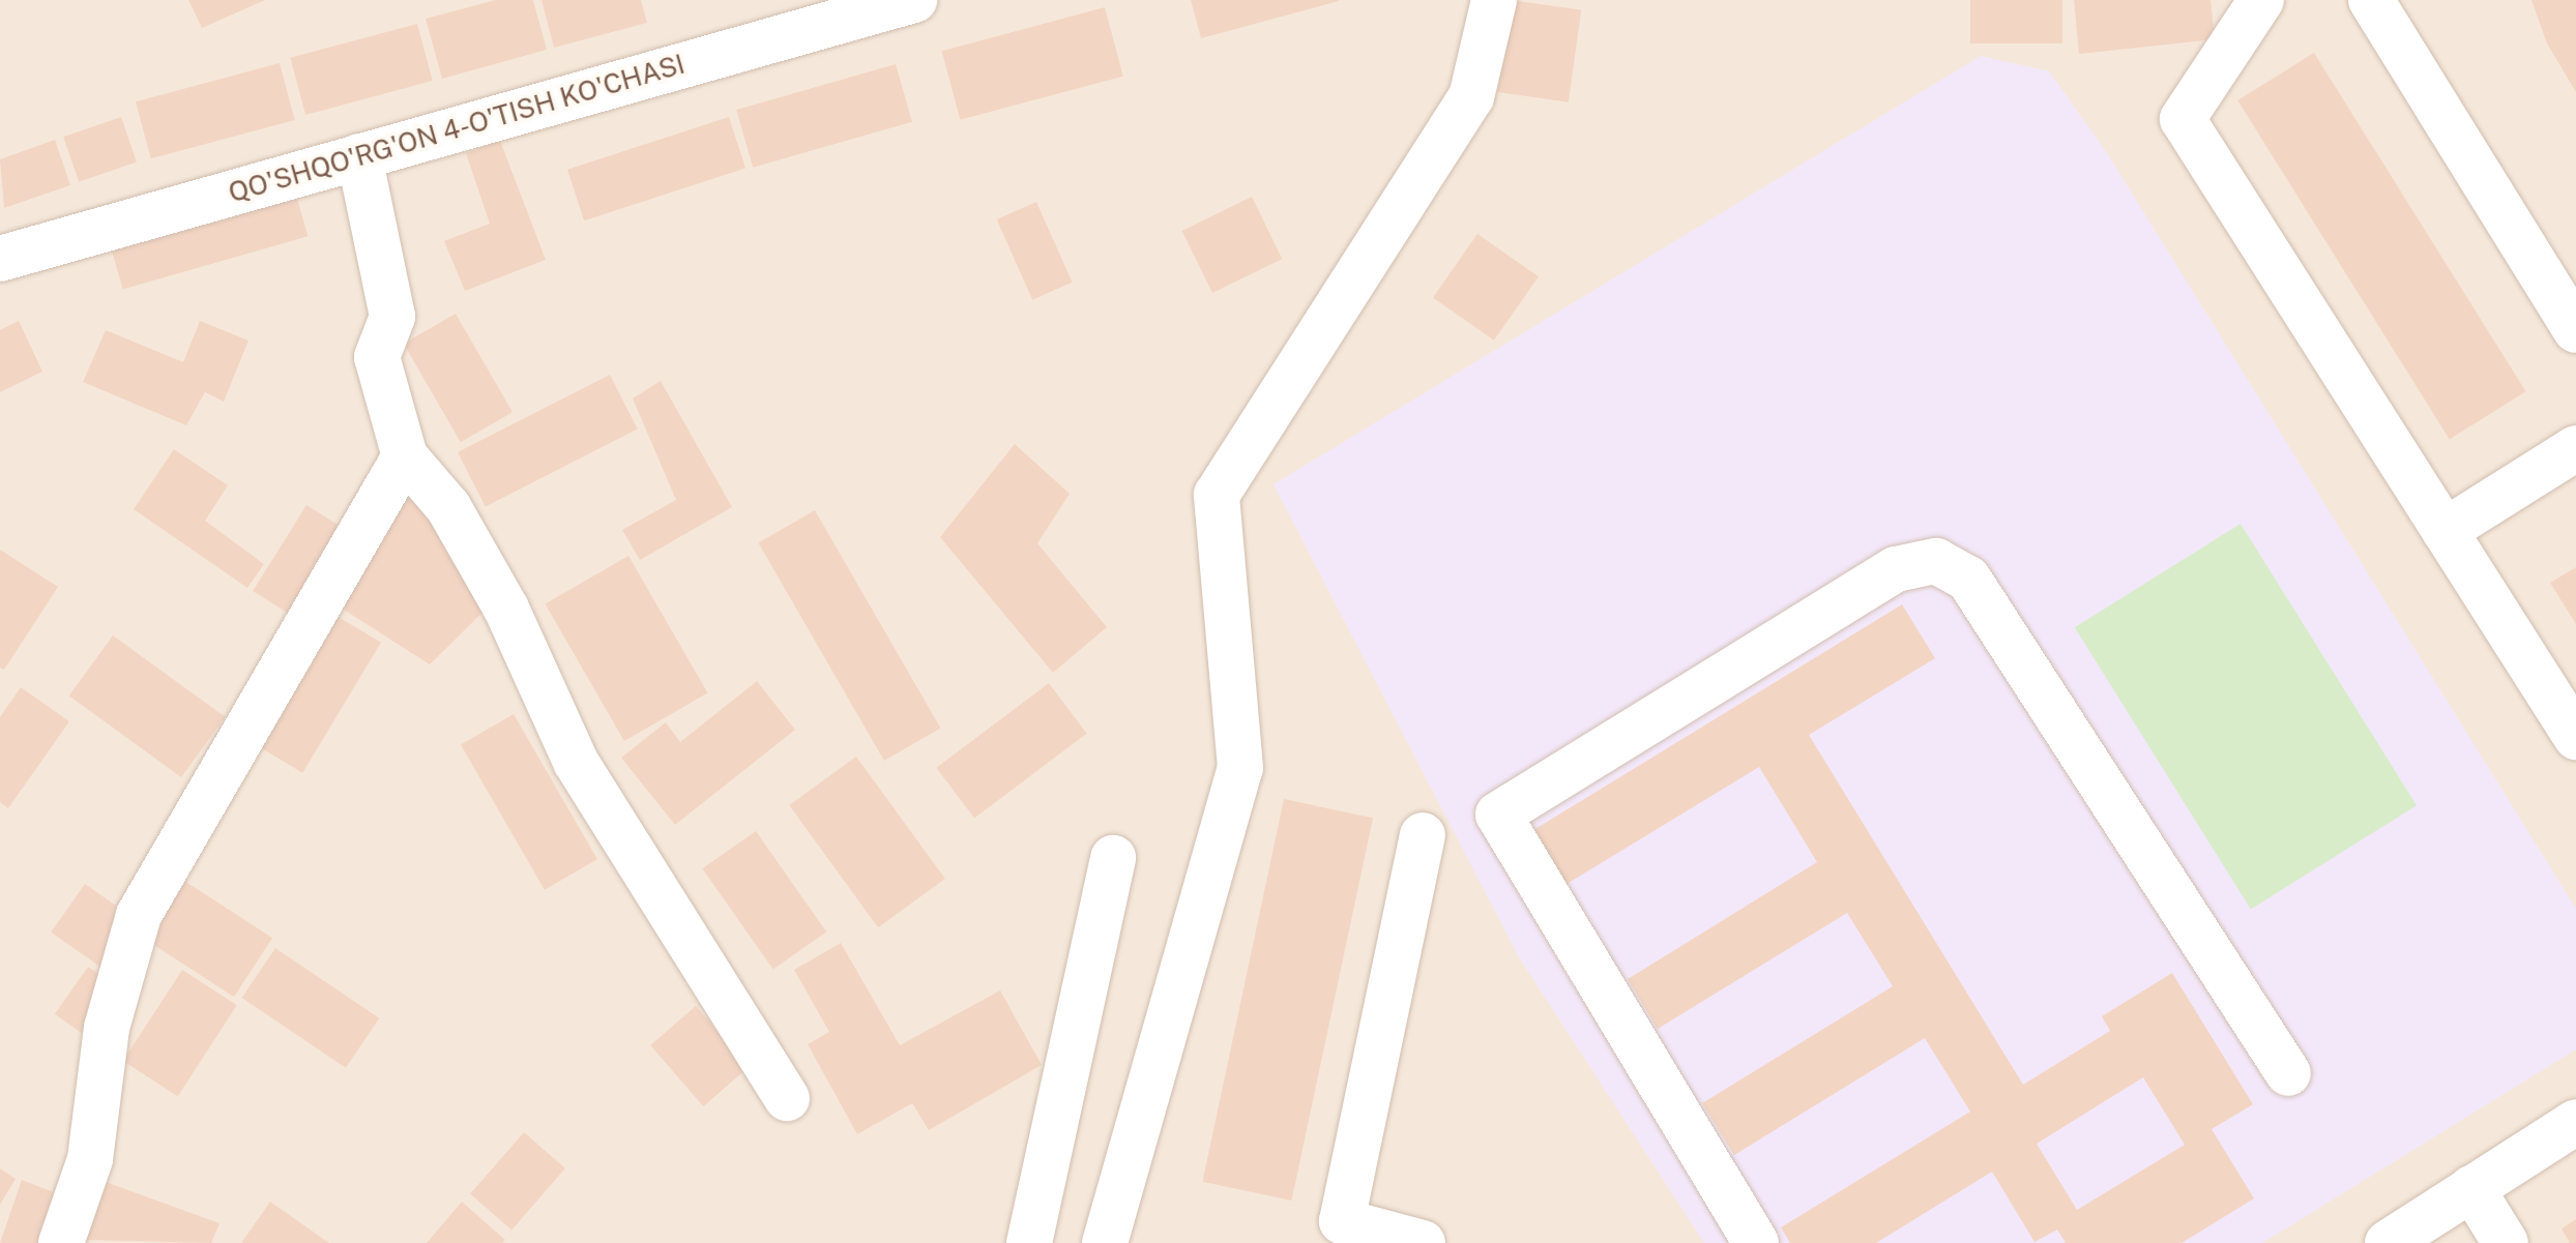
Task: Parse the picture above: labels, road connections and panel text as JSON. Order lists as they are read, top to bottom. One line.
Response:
{"streets":{"street":["QO'SHQO'RG'ON 4-O'TISH KO'CHASI"]}}
